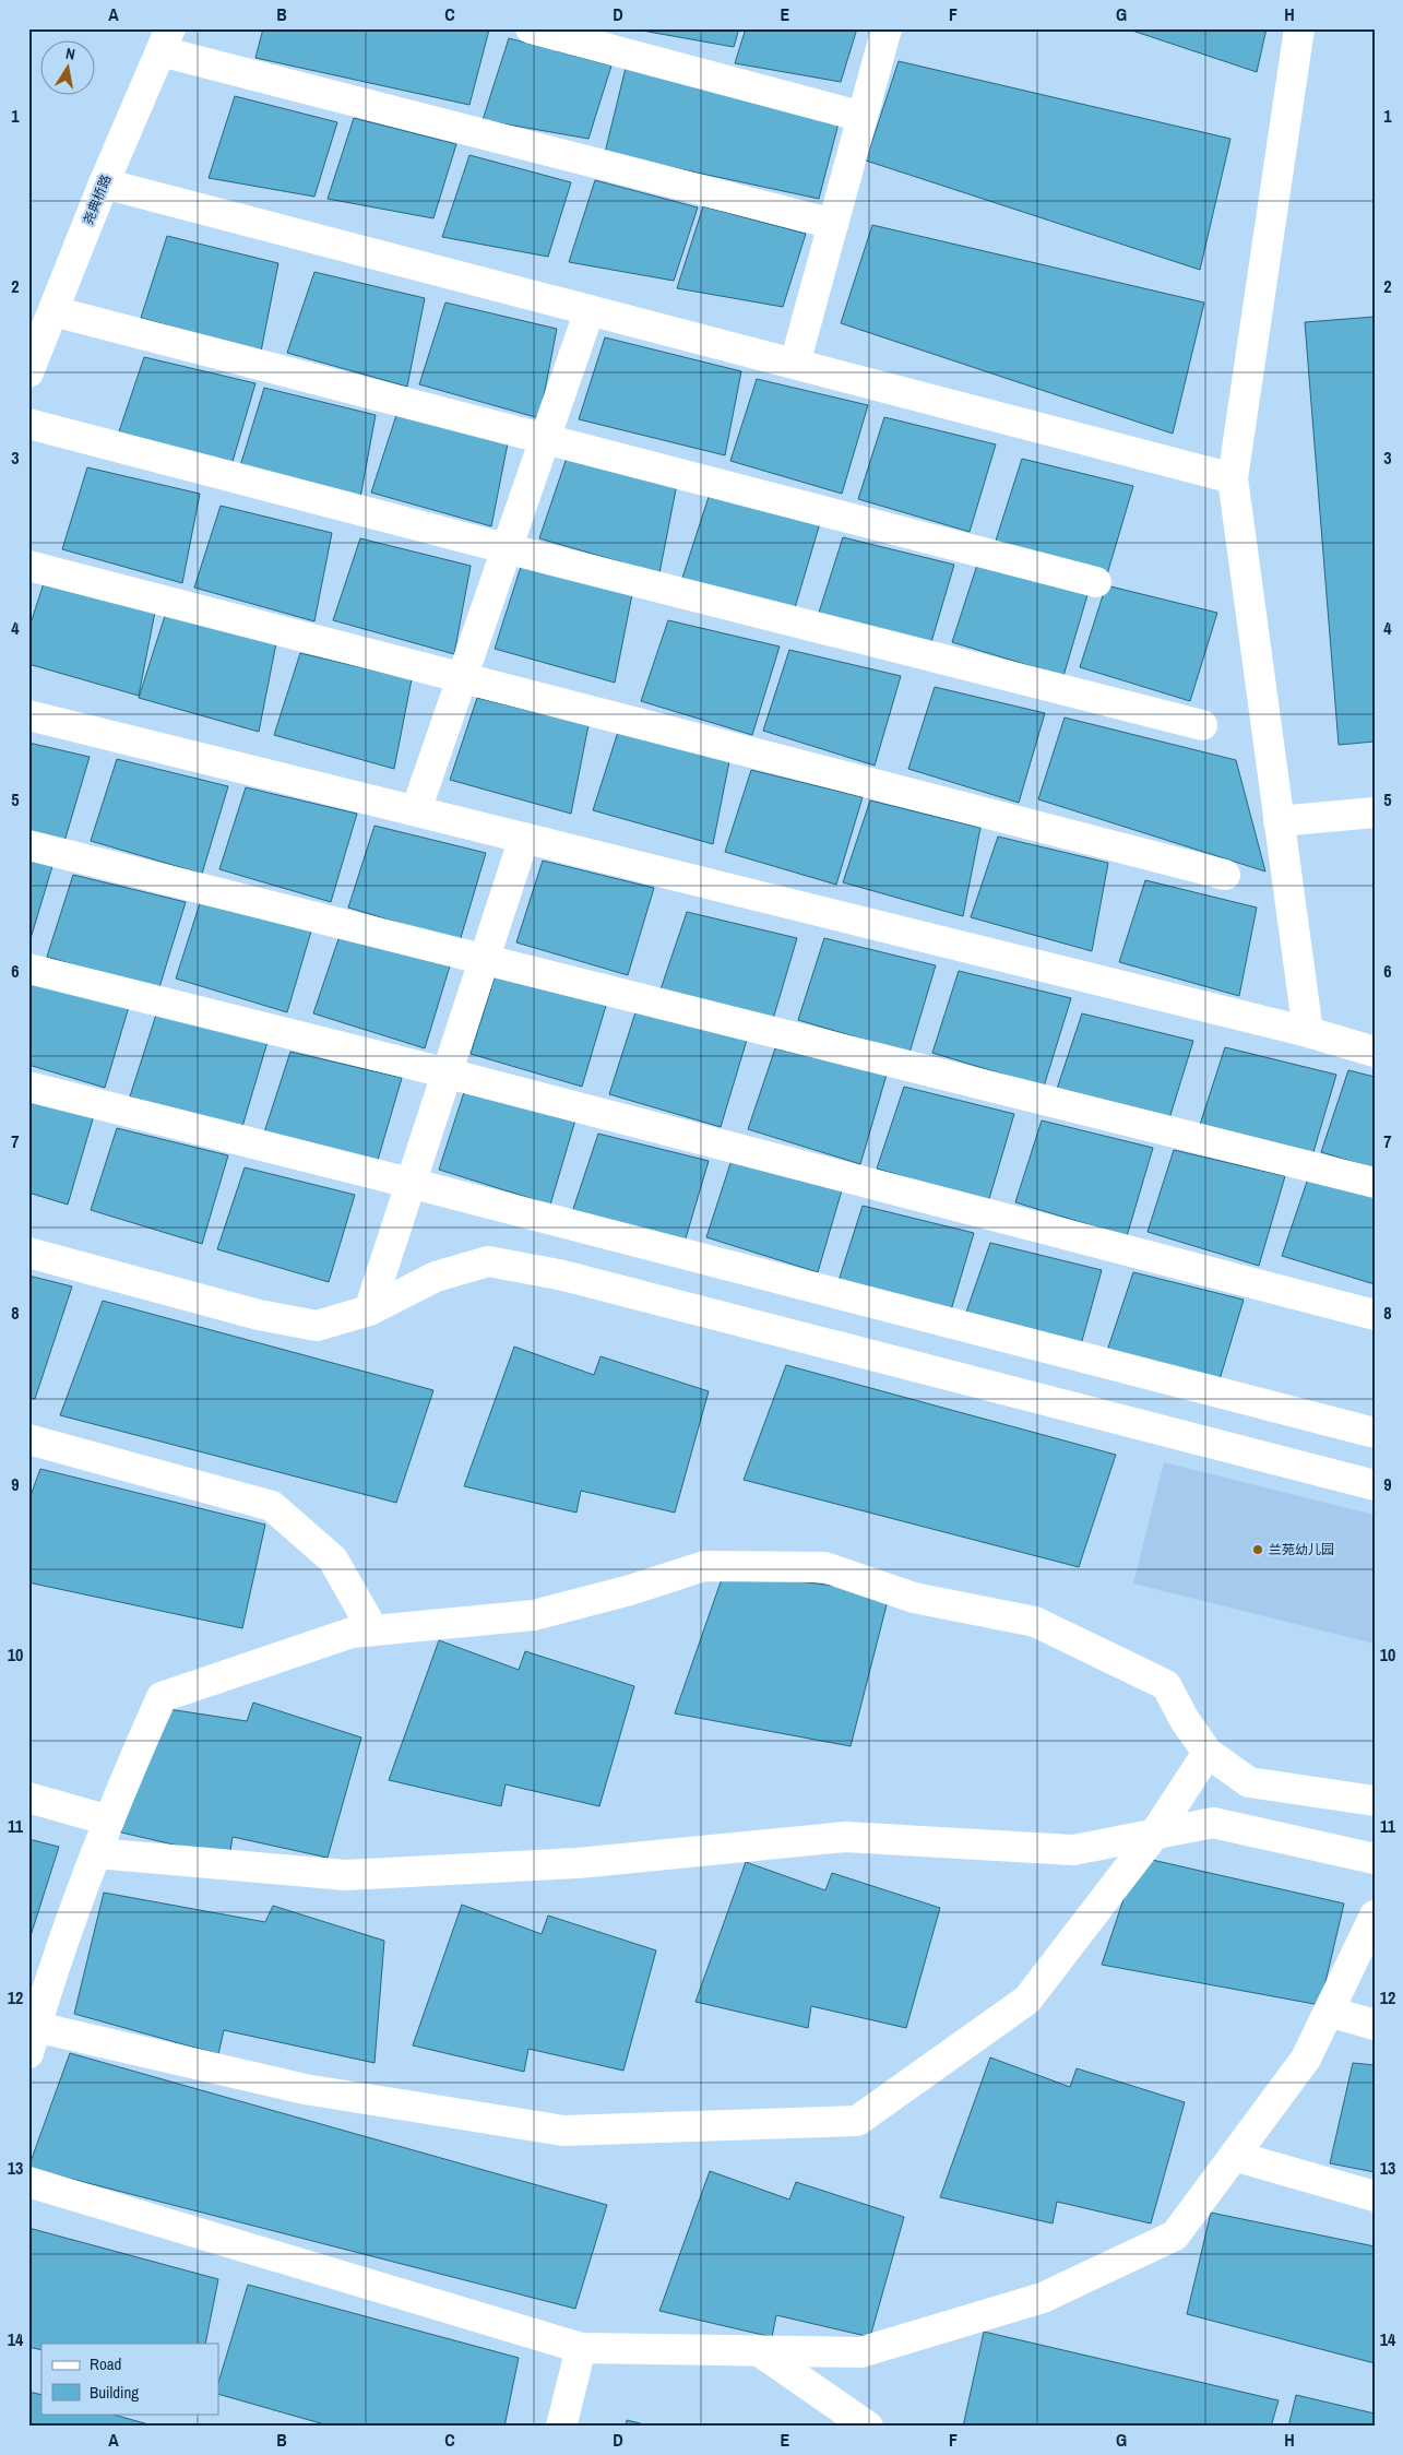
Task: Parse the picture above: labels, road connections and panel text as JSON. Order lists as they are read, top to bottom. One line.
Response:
{"streets":{"street":["尧典桥路"]},"places":["兰苑幼儿园"],"legend":["Road","Building"],"north":"top","grid":{"columns":["A","B","C","D","E","F","G","H"],"rows":["1","2","3","4","5","6","7","8","9","10","11","12","13","14"]}}
